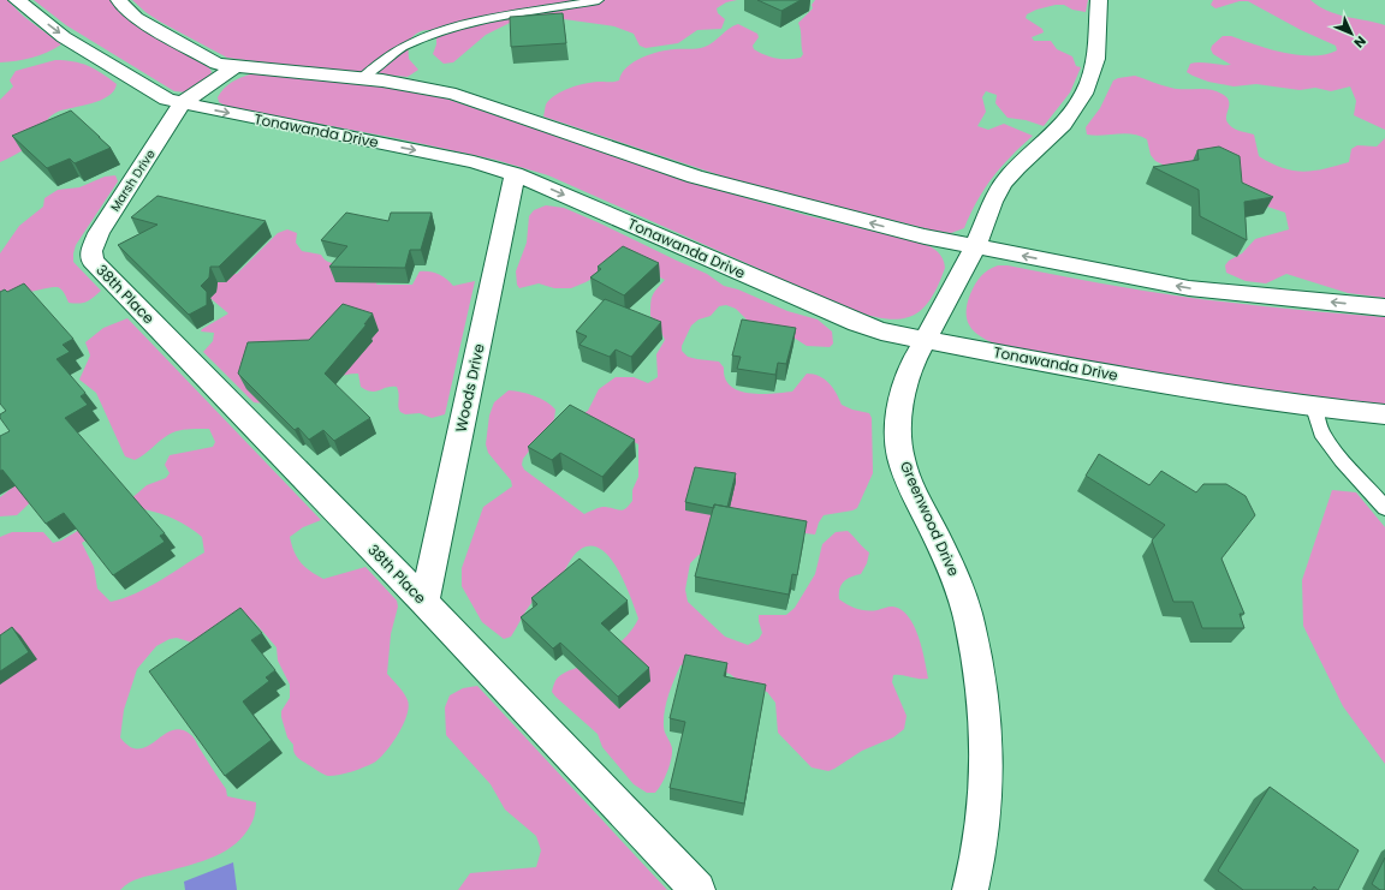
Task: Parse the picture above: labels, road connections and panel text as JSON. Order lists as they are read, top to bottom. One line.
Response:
{"streets":{"street":["Tonawanda Drive","Marsh Drive","38th Place","Woods Drive","Greenwood Drive"]},"crossings":[["Tonawanda Drive","Marsh Drive"],["Tonawanda Drive","Woods Drive"],["Tonawanda Drive","Greenwood Drive"],["Marsh Drive","38th Place"],["38th Place","Woods Drive"]],"north":"bottom right"}
